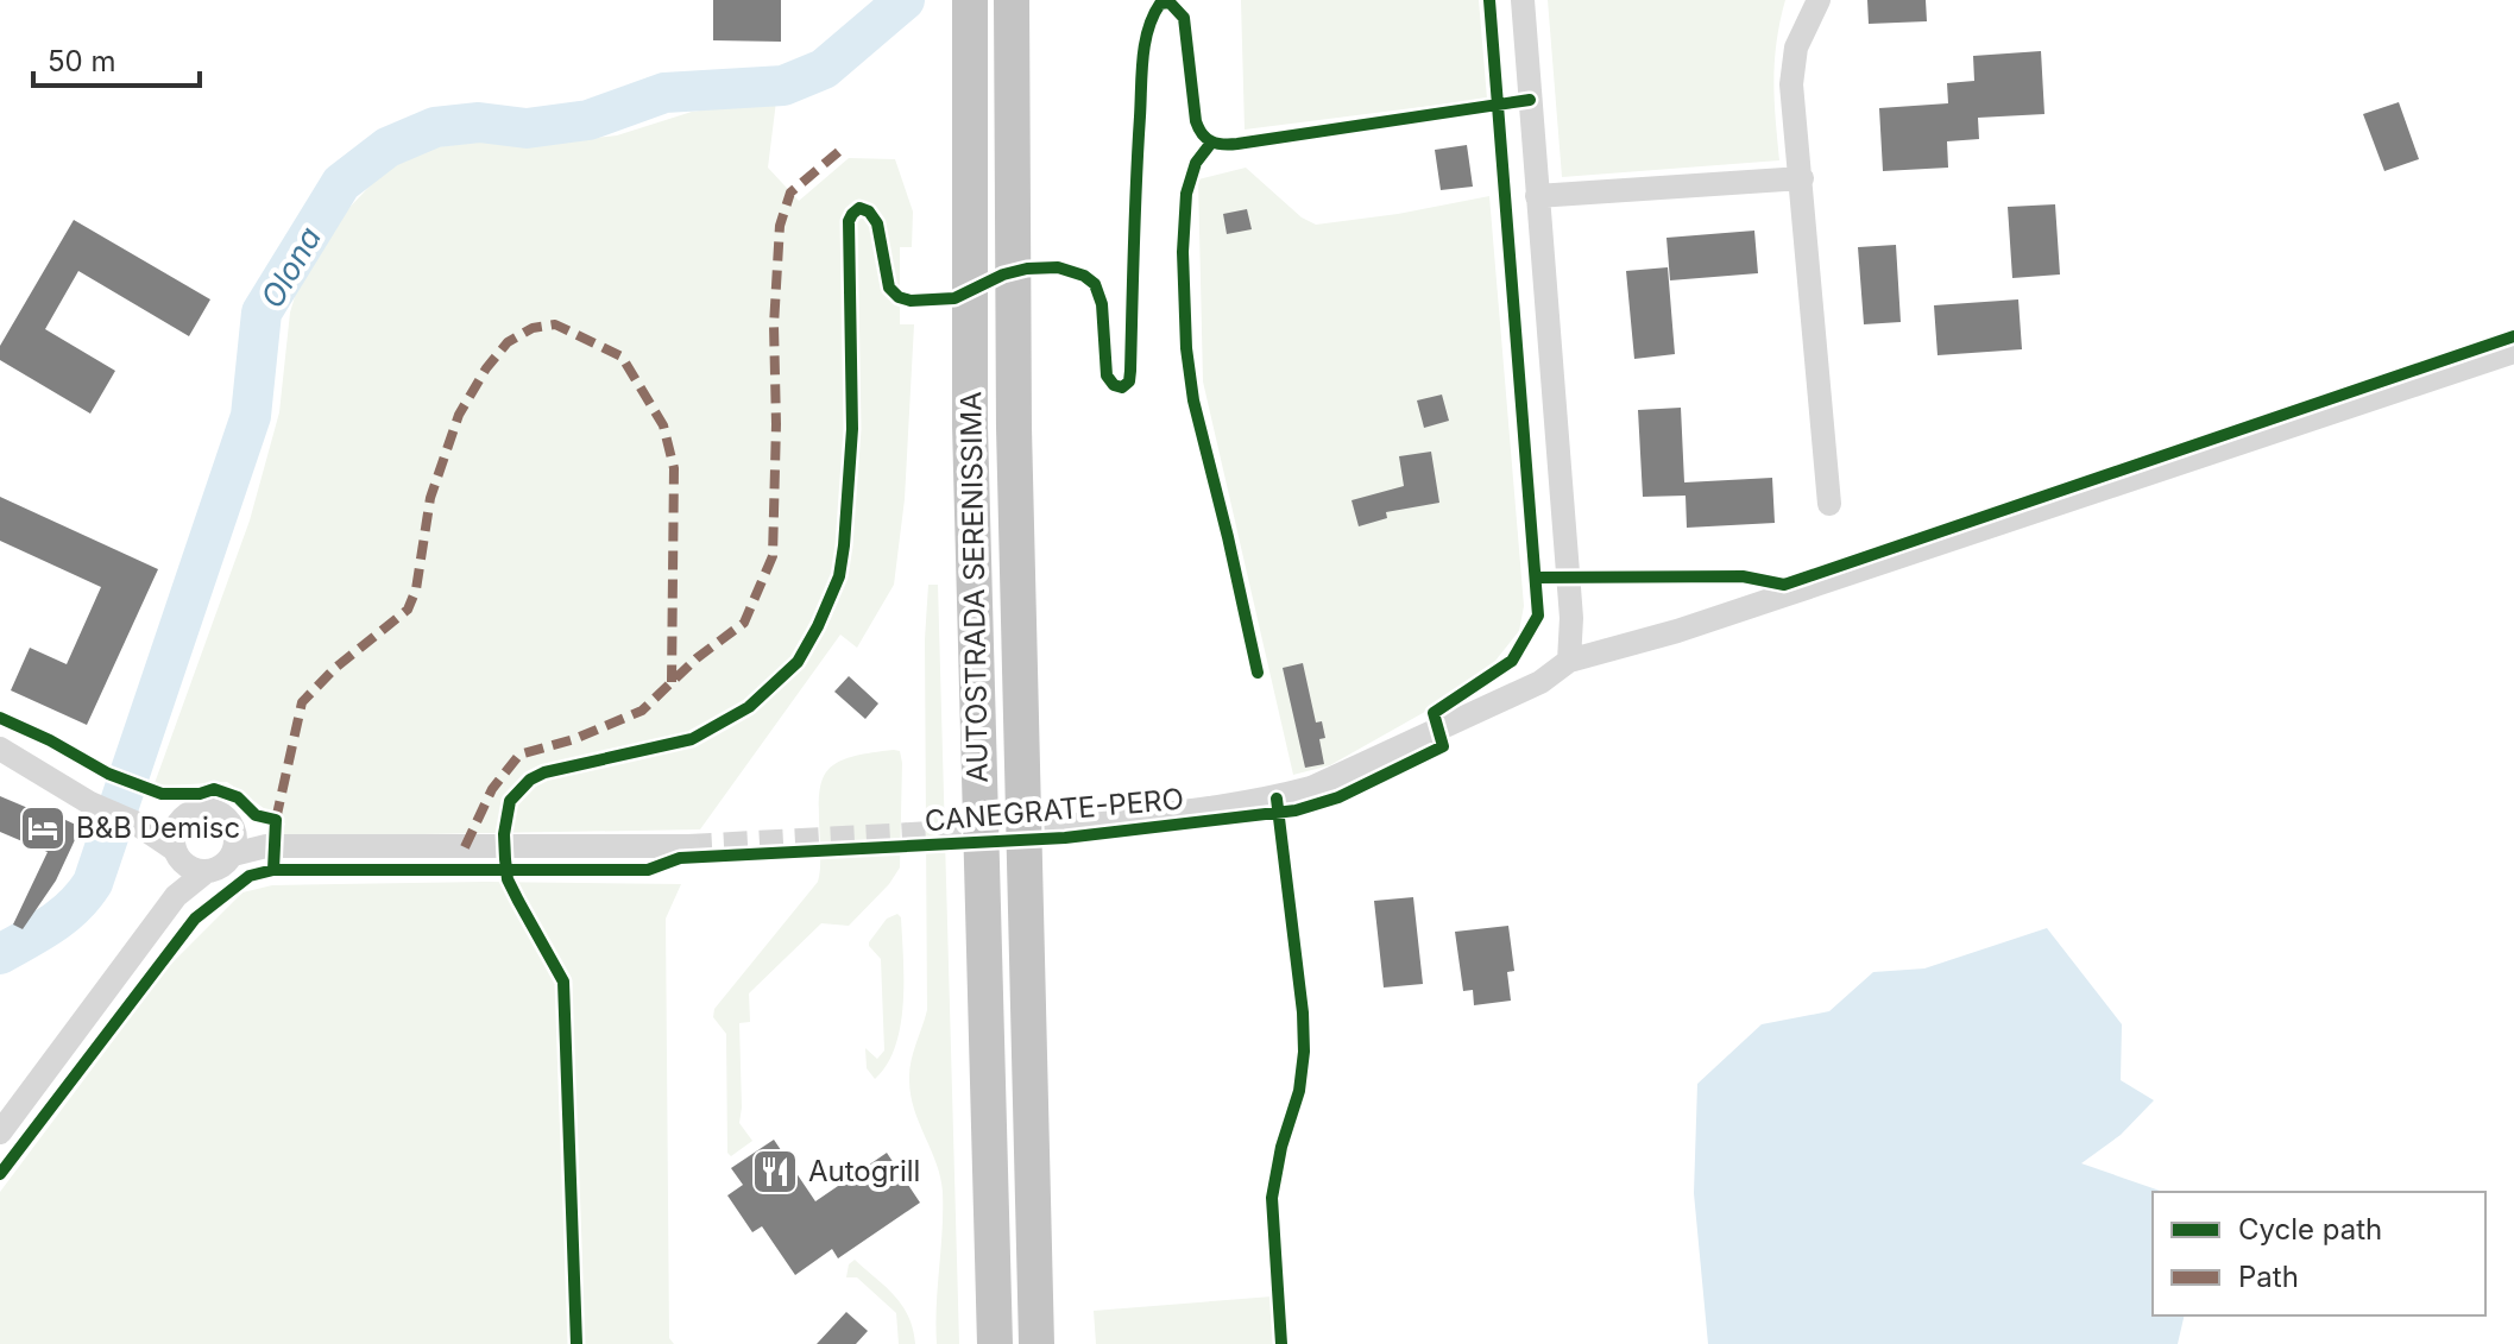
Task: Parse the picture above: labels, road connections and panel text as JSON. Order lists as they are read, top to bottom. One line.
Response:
{"streets":{"highway":["AUTOSTRADA SERENISSIMA"],"cycle path":["CANEGRATE-PERO"]},"water":["Olona"],"places":{"hotel":["B&B Demisc"],"restaurant":["Autogrill"]},"legend":["Cycle path","Path"],"scale_bar":"50 m"}
